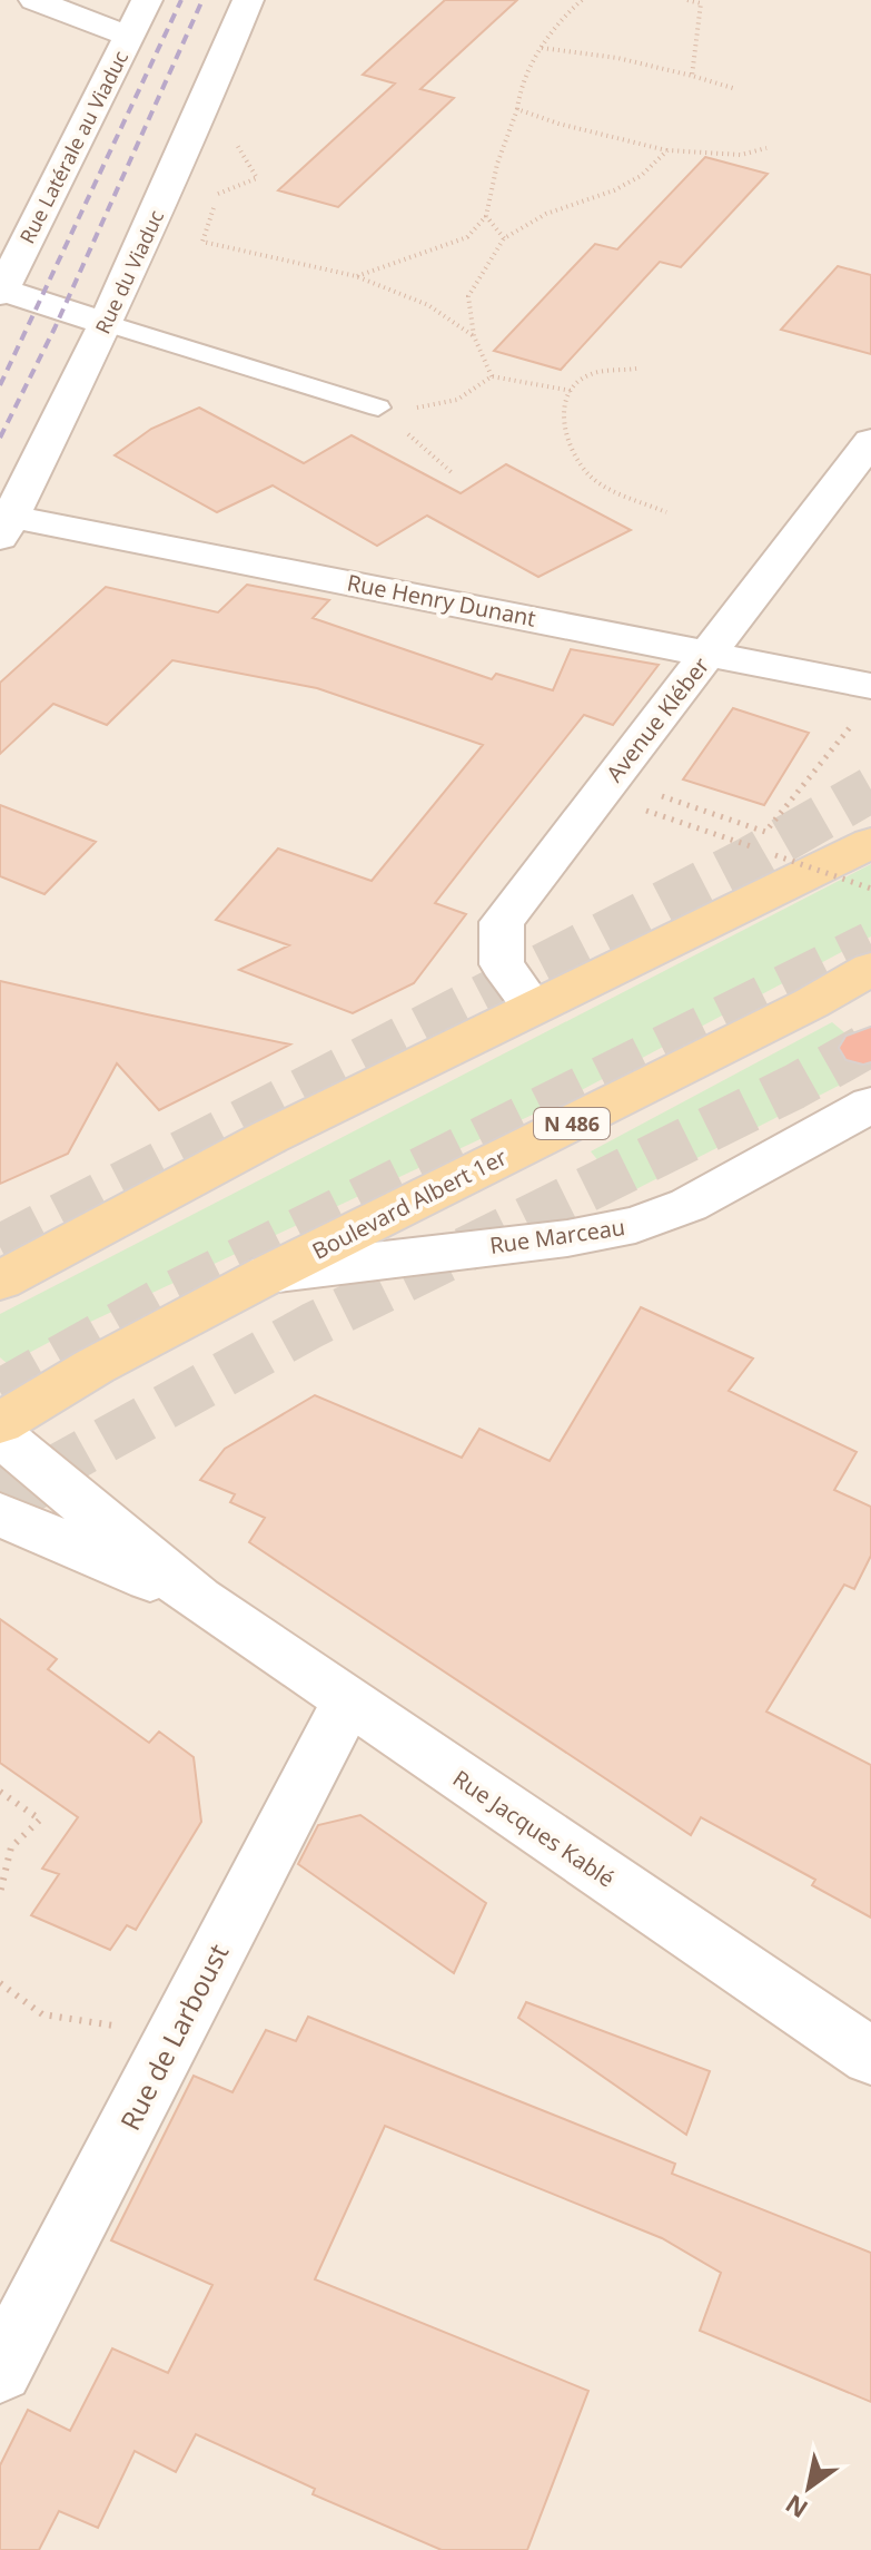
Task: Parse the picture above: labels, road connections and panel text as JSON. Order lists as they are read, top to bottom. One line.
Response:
{"streets":{"main road":["N 486","Boulevard Albert 1er"],"street":["Rue Latérale au Viaduc","Rue du Viaduc","Rue Henry Dunant","Avenue Kléber","Rue Marceau","Rue Jacques Kablé","Rue de Larboust"]},"crossings":[["Rue du Viaduc","Rue Henry Dunant"],["Rue Henry Dunant","Avenue Kléber"],["Boulevard Albert 1er","Rue Marceau"],["Rue Jacques Kablé","Rue de Larboust"]],"north":"bottom left"}
